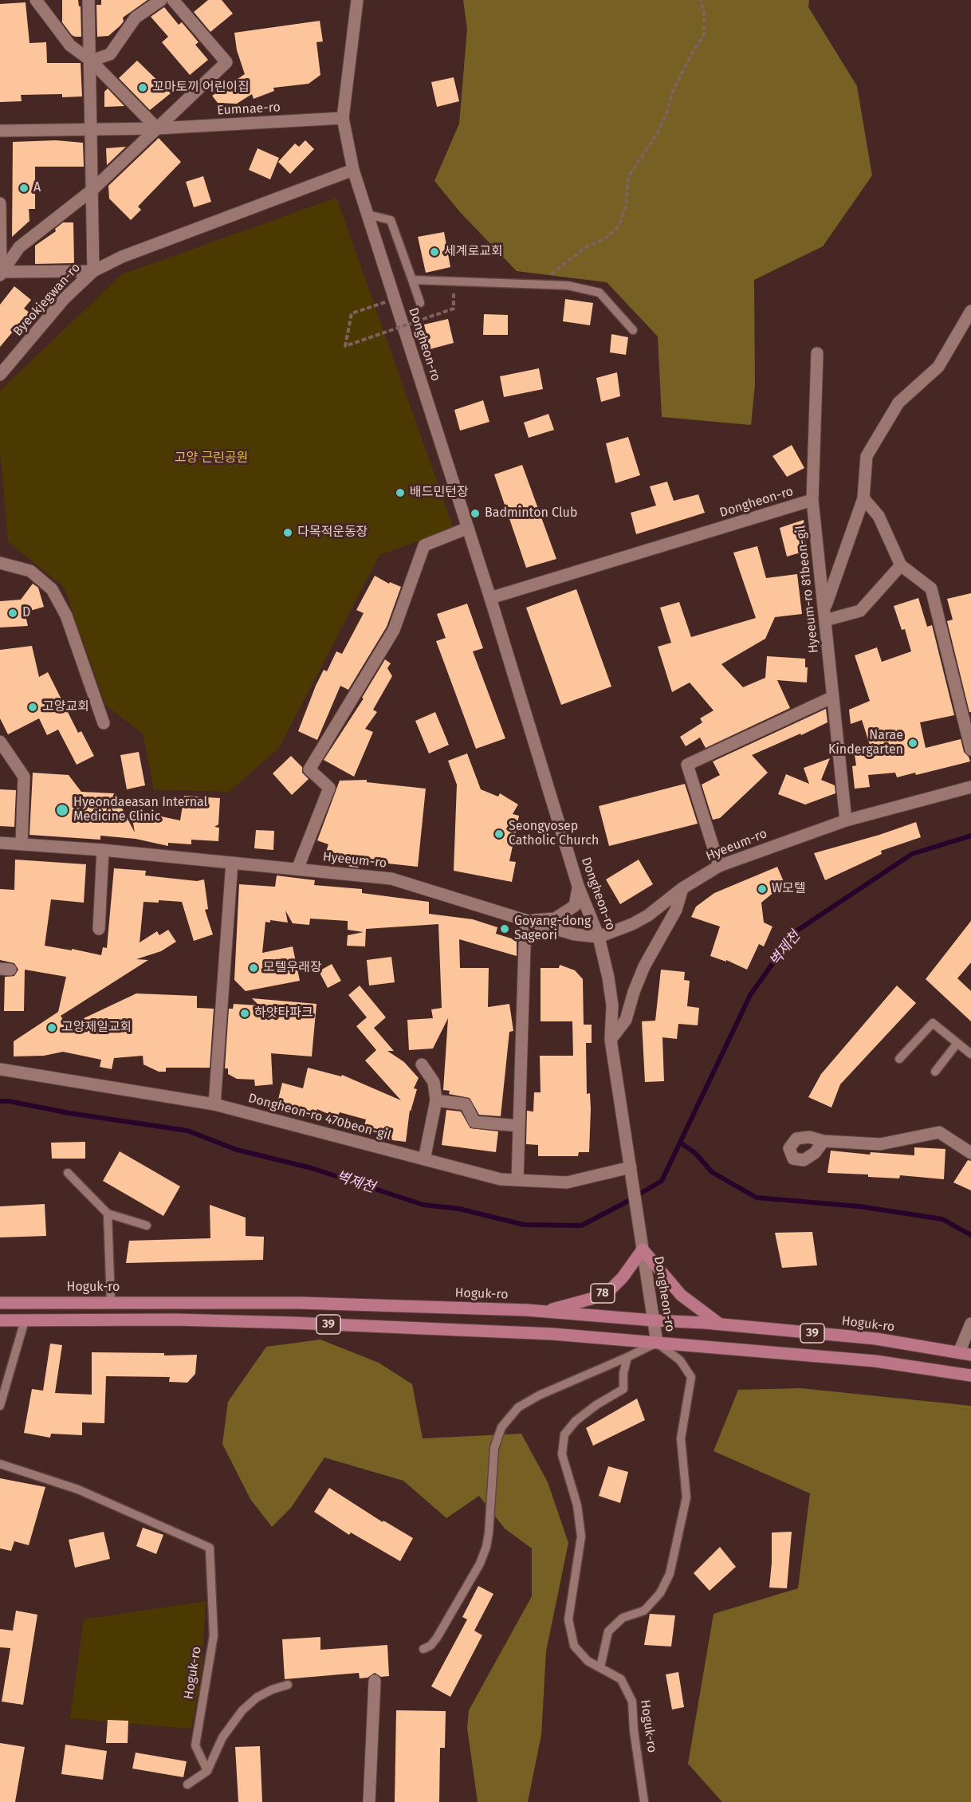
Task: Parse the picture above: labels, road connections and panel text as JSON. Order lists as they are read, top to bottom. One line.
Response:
{"streets":{"main road":["Hoguk-ro","78","39"],"street":["Eumnae-ro","Byeokjegwan-ro","Dongheon-ro","Hyeeum-ro 81beon-gil","Hyeeum-ro","Dongheon-ro 470beon-gil"]},"crossings":[["Eumnae-ro","Dongheon-ro"],["Dongheon-ro","Hyeeum-ro 81beon-gil"],["Dongheon-ro","Hyeeum-ro"],["Dongheon-ro","Dongheon-ro 470beon-gil"],["Dongheon-ro","Hoguk-ro"],["Dongheon-ro","78"],["Dongheon-ro","39"],["Hyeeum-ro 81beon-gil","Hyeeum-ro"],["Hoguk-ro","78"]],"water":["벽제천"],"parks":["고양 근린공원"],"places":["꼬마토끼 어린이집","A","세계로교회","배드민턴장","Badminton Club","다목적운동장","D","고양교회","Narae Kindergarten","Hyeondaeasan Internal Medicine Clinic","Seongyosep Catholic Church","W모텔","Goyang-dong Sageori","모텔우래장","하얏타파크","고양제일교회"]}
